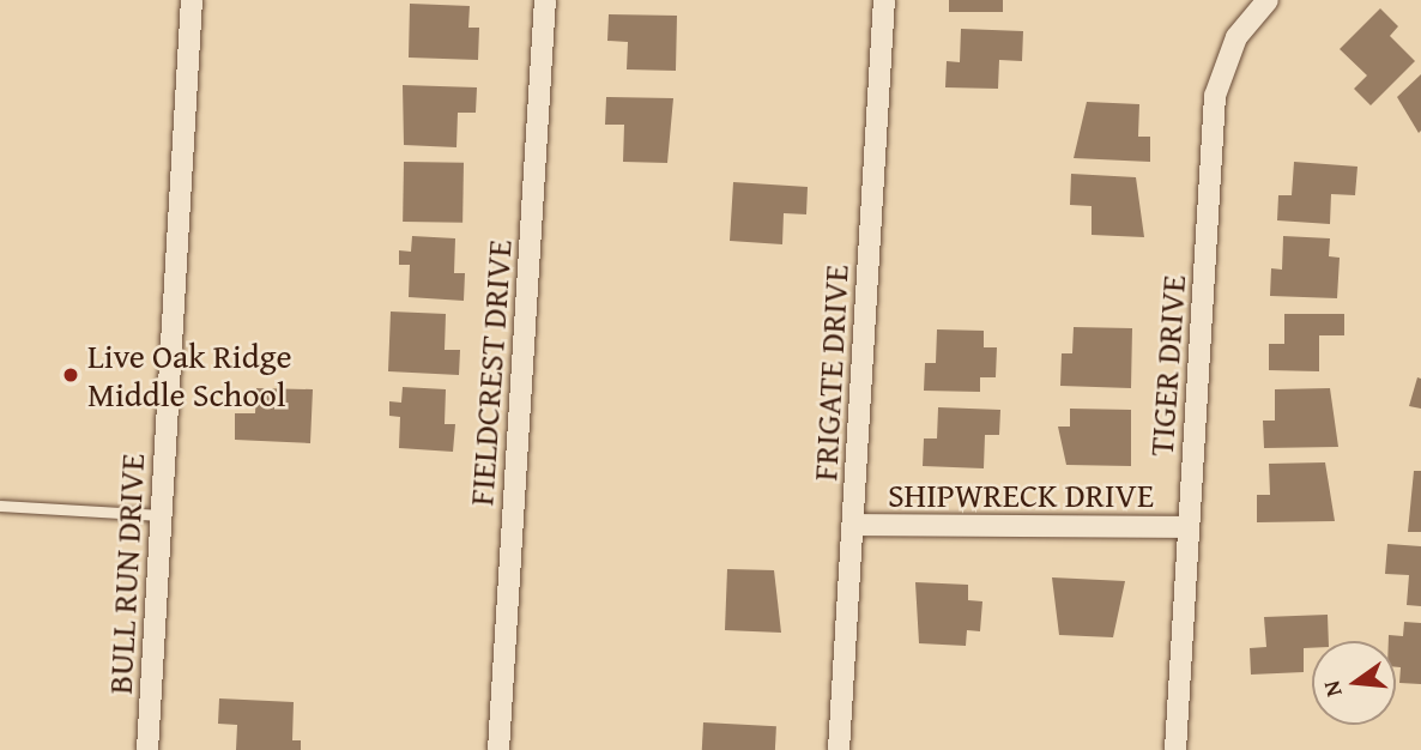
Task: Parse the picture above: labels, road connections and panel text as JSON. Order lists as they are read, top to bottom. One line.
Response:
{"streets":{"street":["TIGER DRIVE","FIELDCREST DRIVE","FRIGATE DRIVE","SHIPWRECK DRIVE","BULL RUN DRIVE"]},"crossings":[["TIGER DRIVE","SHIPWRECK DRIVE"],["FRIGATE DRIVE","SHIPWRECK DRIVE"]],"places":["Live Oak Ridge Middle School"],"north":"left"}
